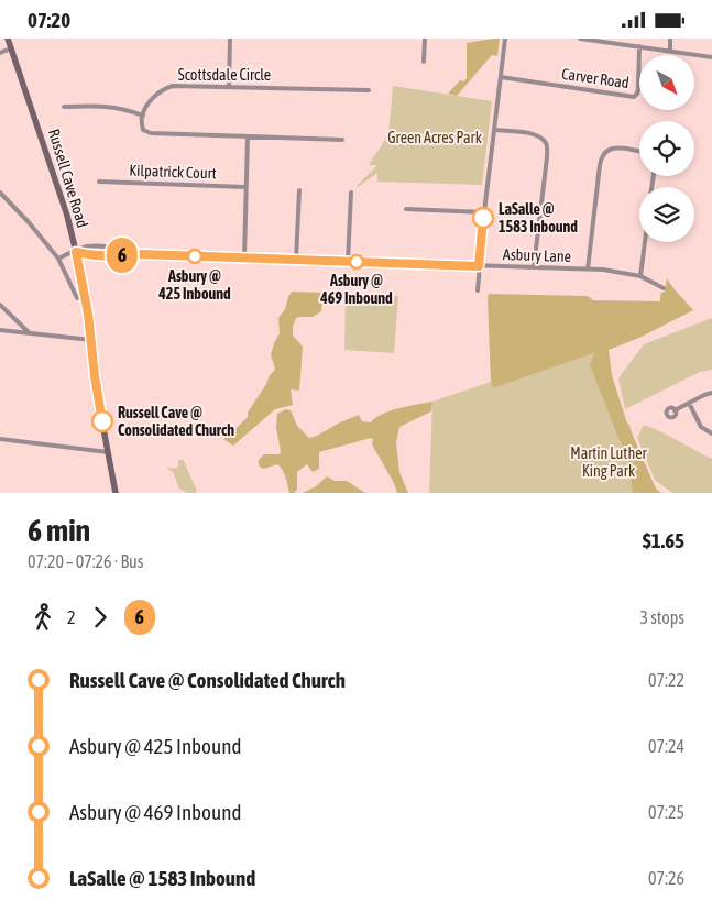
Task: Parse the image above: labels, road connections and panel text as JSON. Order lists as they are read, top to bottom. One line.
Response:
{"streets":{"main road":["Russell Cave Road"],"street":["Scottsdale Circle","Carver Road","Kilpatrick Court","Asbury Lane"]},"crossings":[["Russell Cave Road","Asbury Lane"]],"parks":["Green Acres Park","Martin Luther King Park"],"places":["LaSalle @ 1583 Inbound","Asbury @ 425 Inbound","Asbury @ 469 Inbound","Russell Cave @ Consolidated Church"],"lines":["bus line 6"],"north":"bottom right","page":{"status":"07:20","on_map":"6","heading":["6 min","07:20 – 07:26 · Bus","$1.65"],"legs":["2","6","3 stops"],"list":[{"name":"Russell Cave @ Consolidated Church","value":"07:22"},{"name":"Asbury @ 425 Inbound","value":"07:24"},{"name":"Asbury @ 469 Inbound","value":"07:25"},{"name":"LaSalle @ 1583 Inbound","value":"07:26"}]}}
